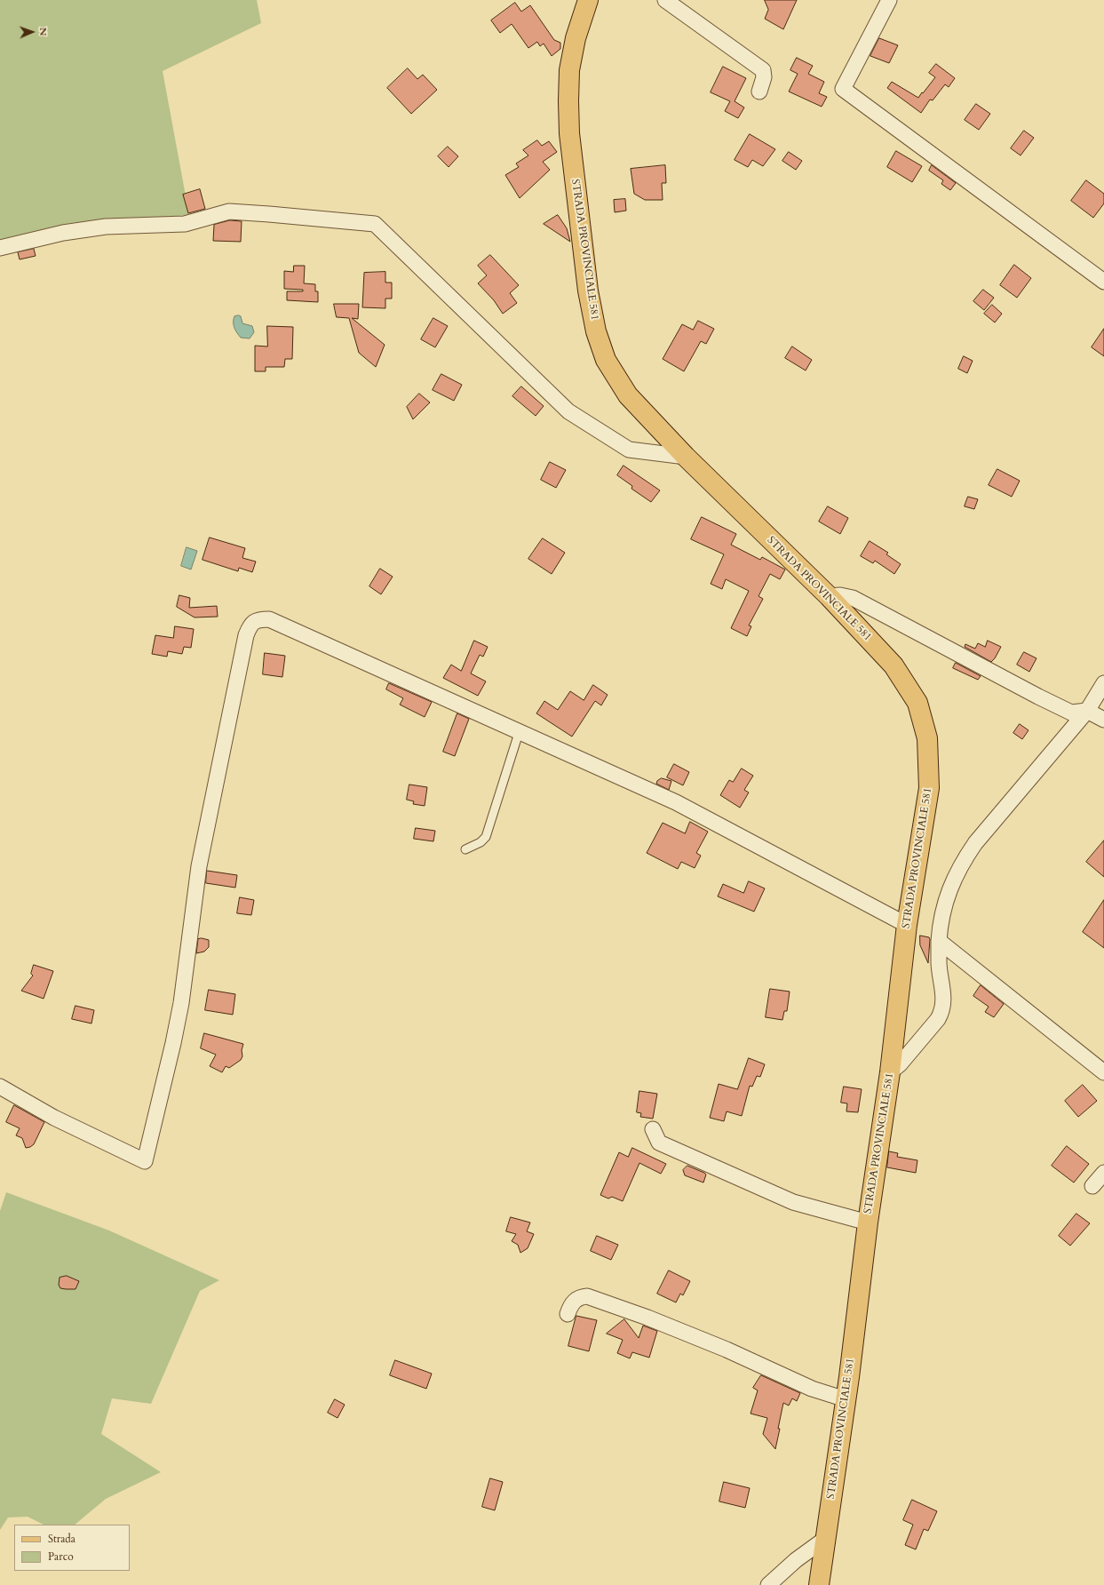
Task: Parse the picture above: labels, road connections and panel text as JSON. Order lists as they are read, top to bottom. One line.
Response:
{"streets":{"main road":["STRADA PROVINCIALE 581"]},"legend":["Strada","Parco"],"north":"right"}
